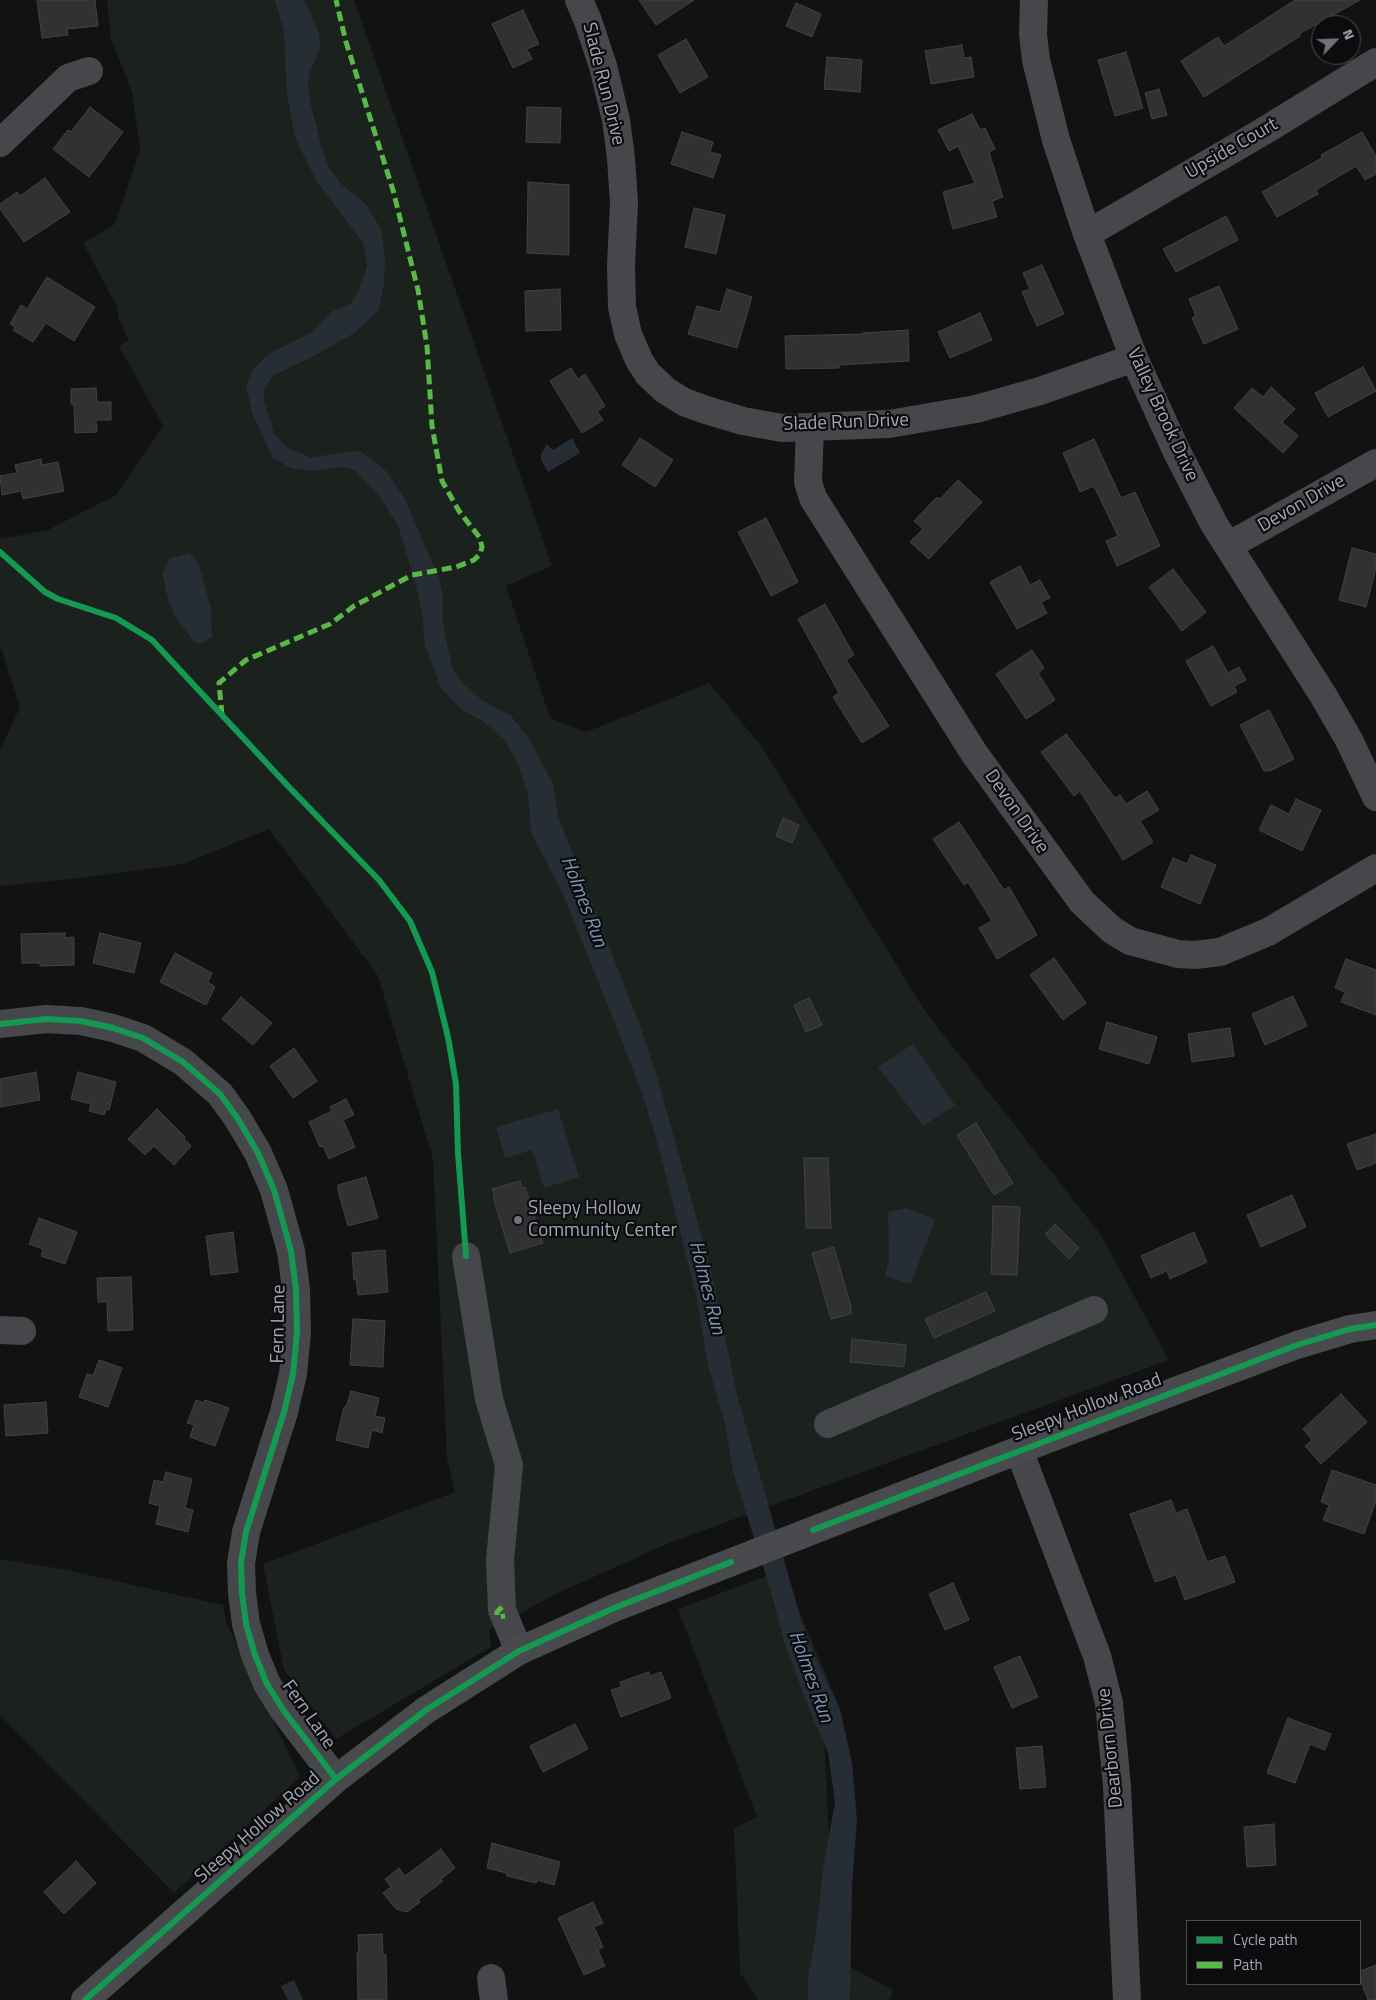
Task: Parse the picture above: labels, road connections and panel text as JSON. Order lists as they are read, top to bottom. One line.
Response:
{"streets":{"main road":["Sleepy Hollow Road"],"street":["Slade Run Drive","Upside Court","Valley Brook Drive","Devon Drive","Fern Lane","Dearborn Drive"]},"crossings":[["Slade Run Drive","Valley Brook Drive"],["Slade Run Drive","Devon Drive"],["Upside Court","Valley Brook Drive"],["Valley Brook Drive","Devon Drive"],["Fern Lane","Sleepy Hollow Road"],["Sleepy Hollow Road","Dearborn Drive"]],"water":["Holmes Run"],"places":["Sleepy Hollow Community Center"],"legend":["Cycle path","Path"],"north":"top right"}
